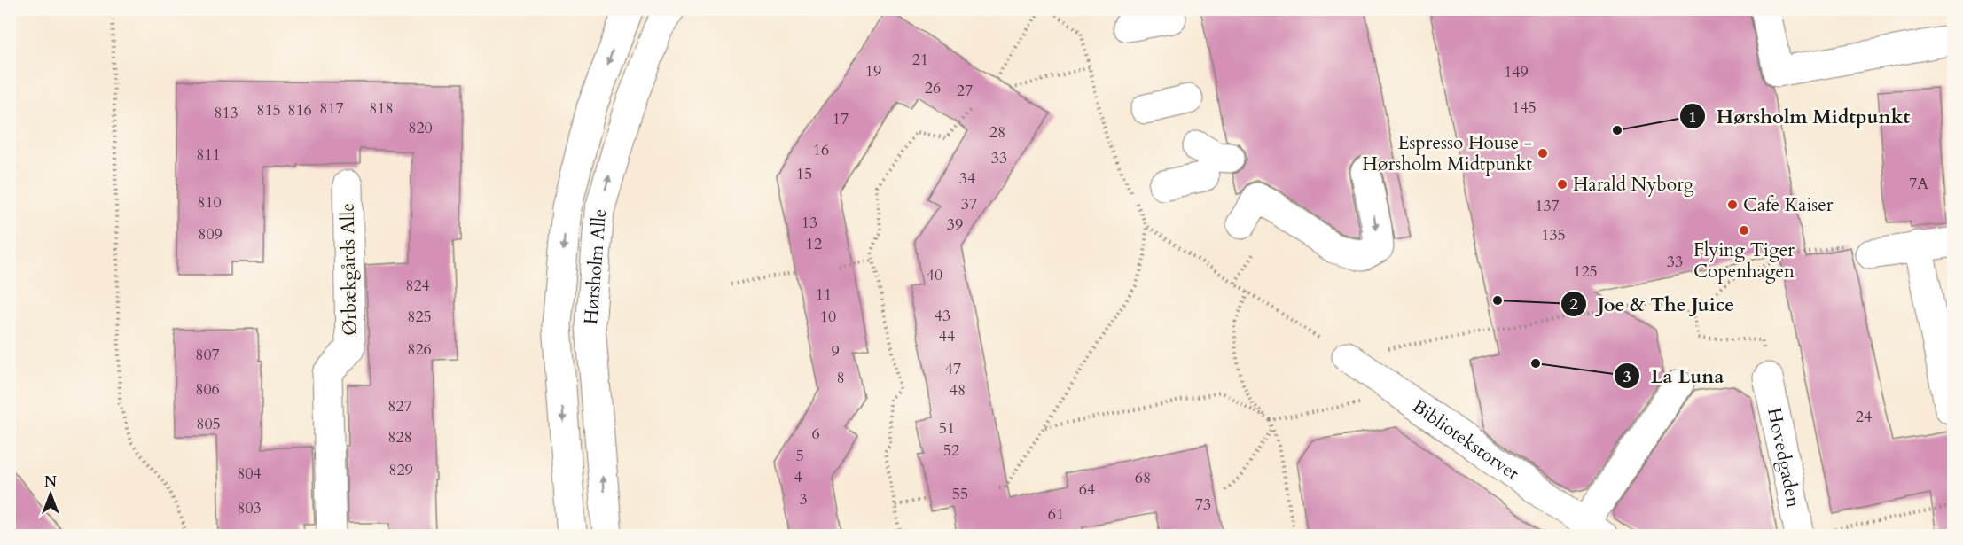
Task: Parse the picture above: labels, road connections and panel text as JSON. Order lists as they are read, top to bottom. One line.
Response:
{"streets":{"main road":["Hørsholm Alle","Ørbækgårds Alle","Bibliotekstorvet","Hovedgaden"]},"places":["Hørsholm Midtpunkt","Espresso House - Hørsholm Midtpunkt","Harald Nyborg","Cafe Kaiser","Flying Tiger Copenhagen","Joe & The Juice","La Luna"],"house_numbers":["21","19","149","26","27","145","817","818","815","816","813","17","820","28","16","811","33","15","34","7A","810","37","137","13","39","809","135","12","33","125","40","824","11","43","825","10","44","826","9","807","47","8","806","48","827","24","805","51","6","828","52","5","829","804","4","68","64","55","3","73","803","61"],"north":"top"}
